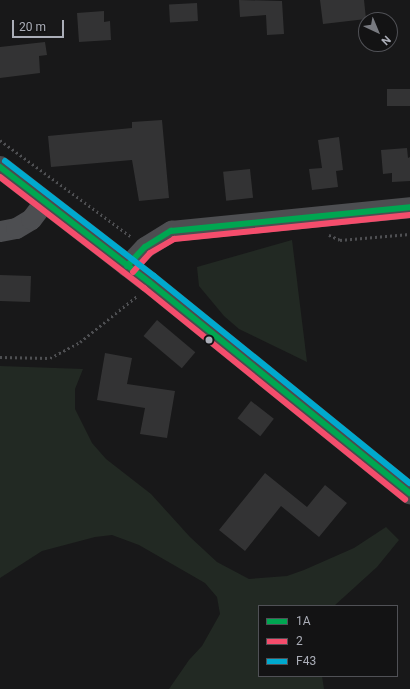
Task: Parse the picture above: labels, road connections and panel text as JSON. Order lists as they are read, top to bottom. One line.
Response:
{"lines":["transit line F43","transit line 1A","transit line 2"],"legend":["1A","2","F43"],"scale_bar":"20 m","north":"bottom right"}
